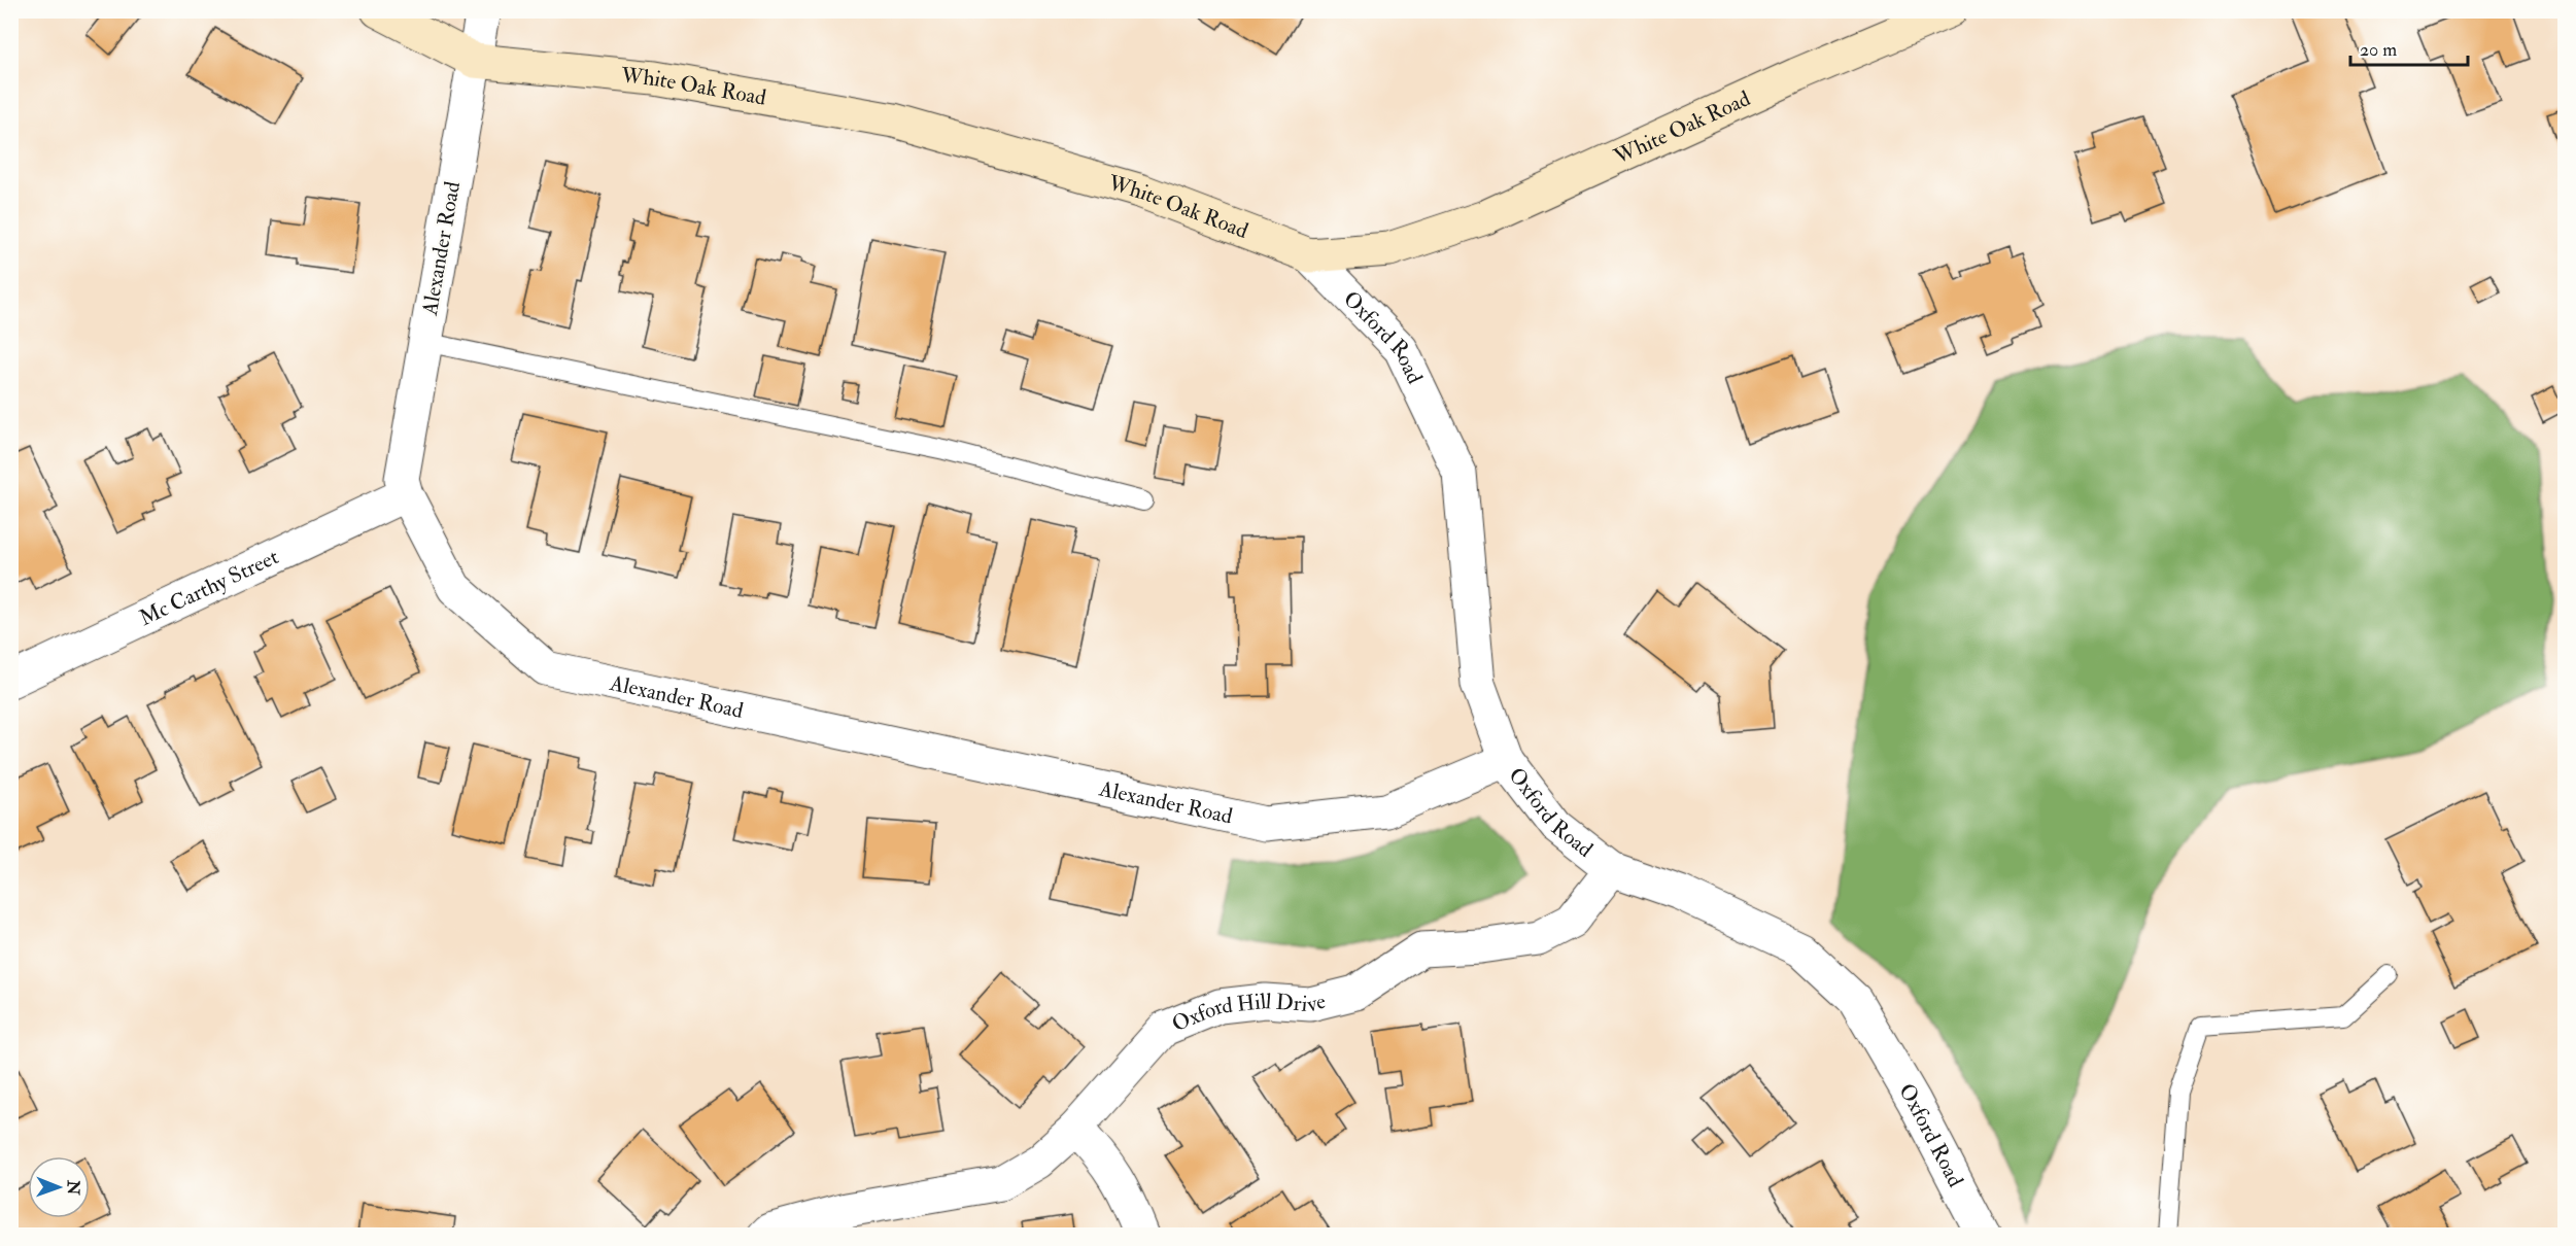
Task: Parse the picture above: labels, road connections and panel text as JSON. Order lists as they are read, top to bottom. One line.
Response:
{"streets":{"street":["White Oak Road","Alexander Road","Oxford Road","Mc Carthy Street","Oxford Hill Drive"]},"crossings":[["White Oak Road","Alexander Road"],["White Oak Road","Oxford Road"],["Alexander Road","Oxford Road"],["Alexander Road","Mc Carthy Street"],["Oxford Road","Oxford Hill Drive"]],"scale_bar":"20 m","north":"right"}
